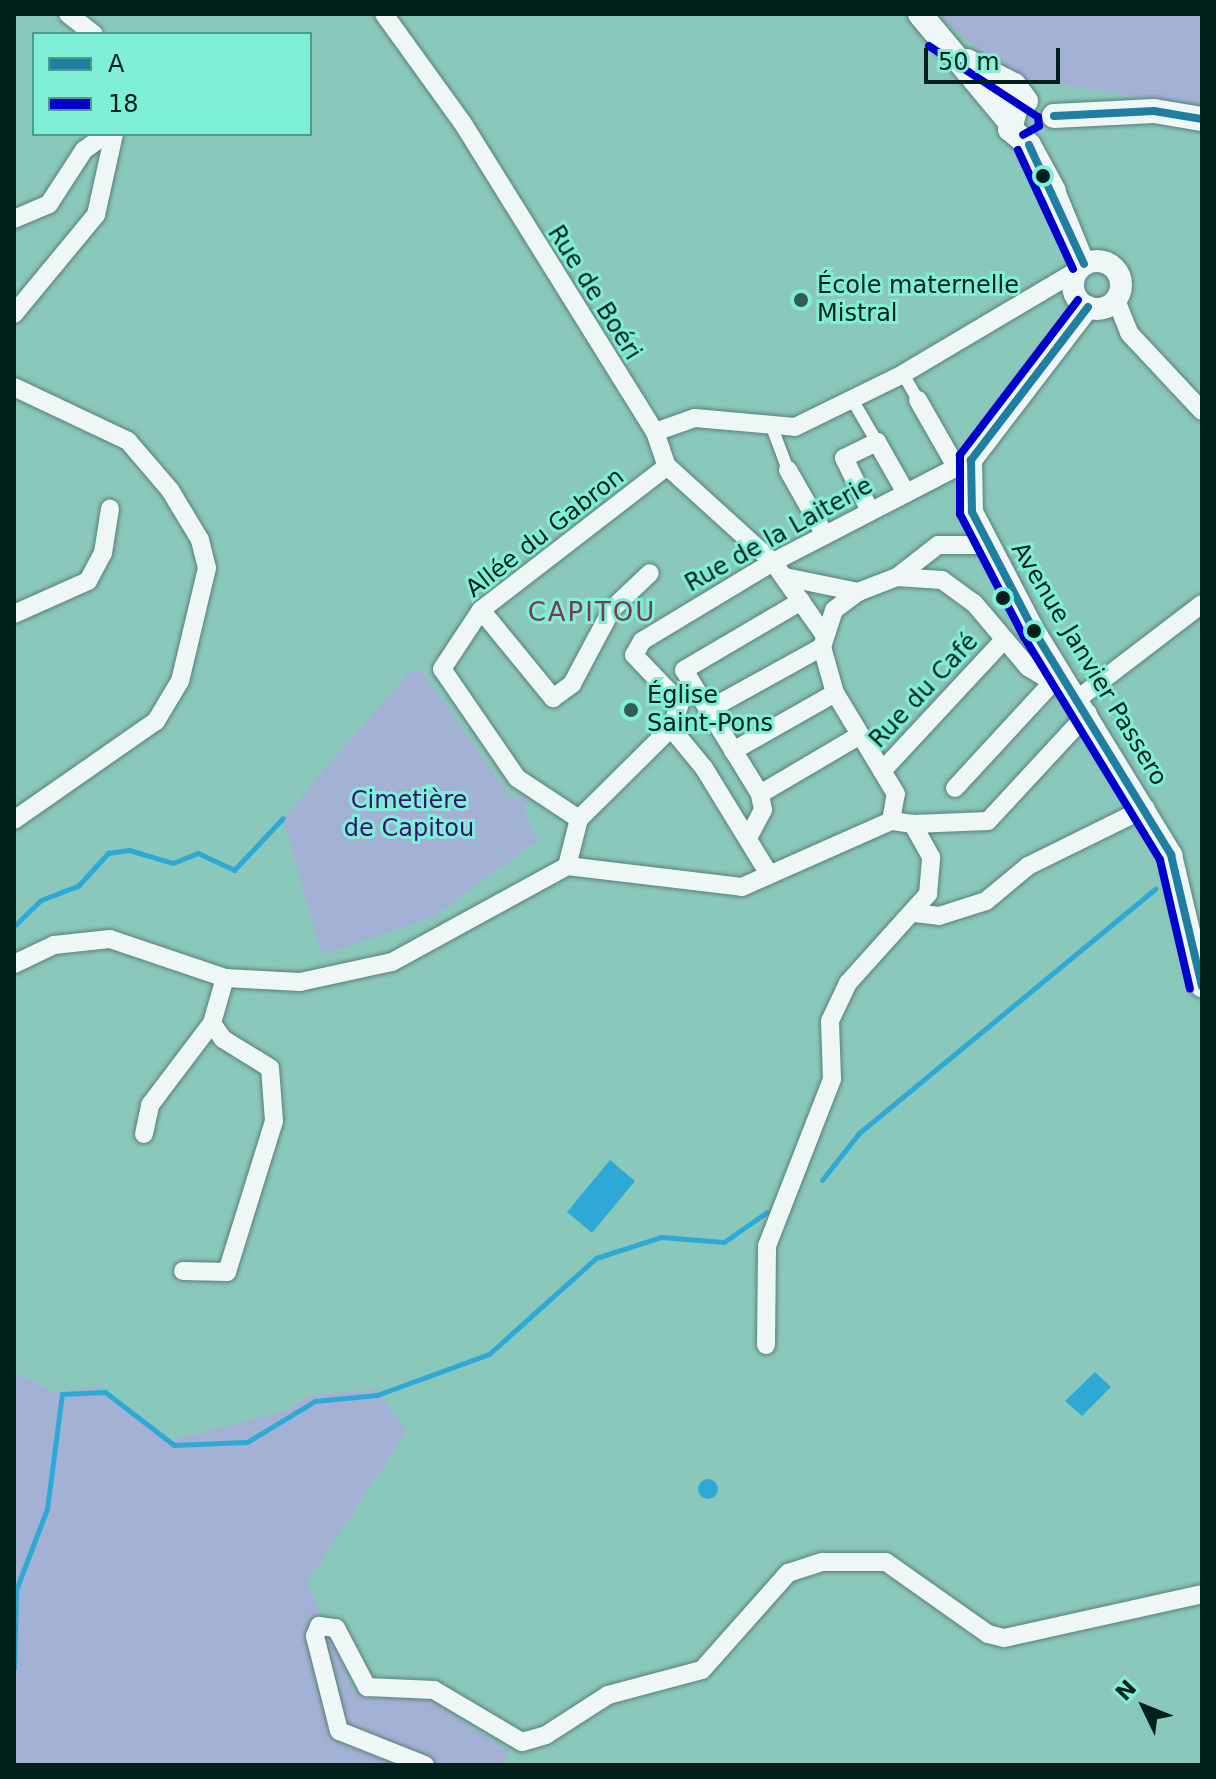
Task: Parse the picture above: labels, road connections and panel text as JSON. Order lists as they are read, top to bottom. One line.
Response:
{"streets":{"street":["Rue de Boéri","Allée du Gabron","Rue de la Laiterie","Avenue Janvier Passero","Rue du Café"]},"crossings":[["Rue de Boéri","Allée du Gabron"],["Rue de Boéri","Rue de la Laiterie"],["Rue de Boéri","Rue du Café"],["Rue de la Laiterie","Avenue Janvier Passero"]],"districts":["CAPITOU"],"parks":["Cimetière de Capitou"],"places":["École maternelle Mistral","Église Saint-Pons"],"lines":["transit line 18","transit line A"],"legend":["A","18"],"scale_bar":"50 m","north":"top left"}
